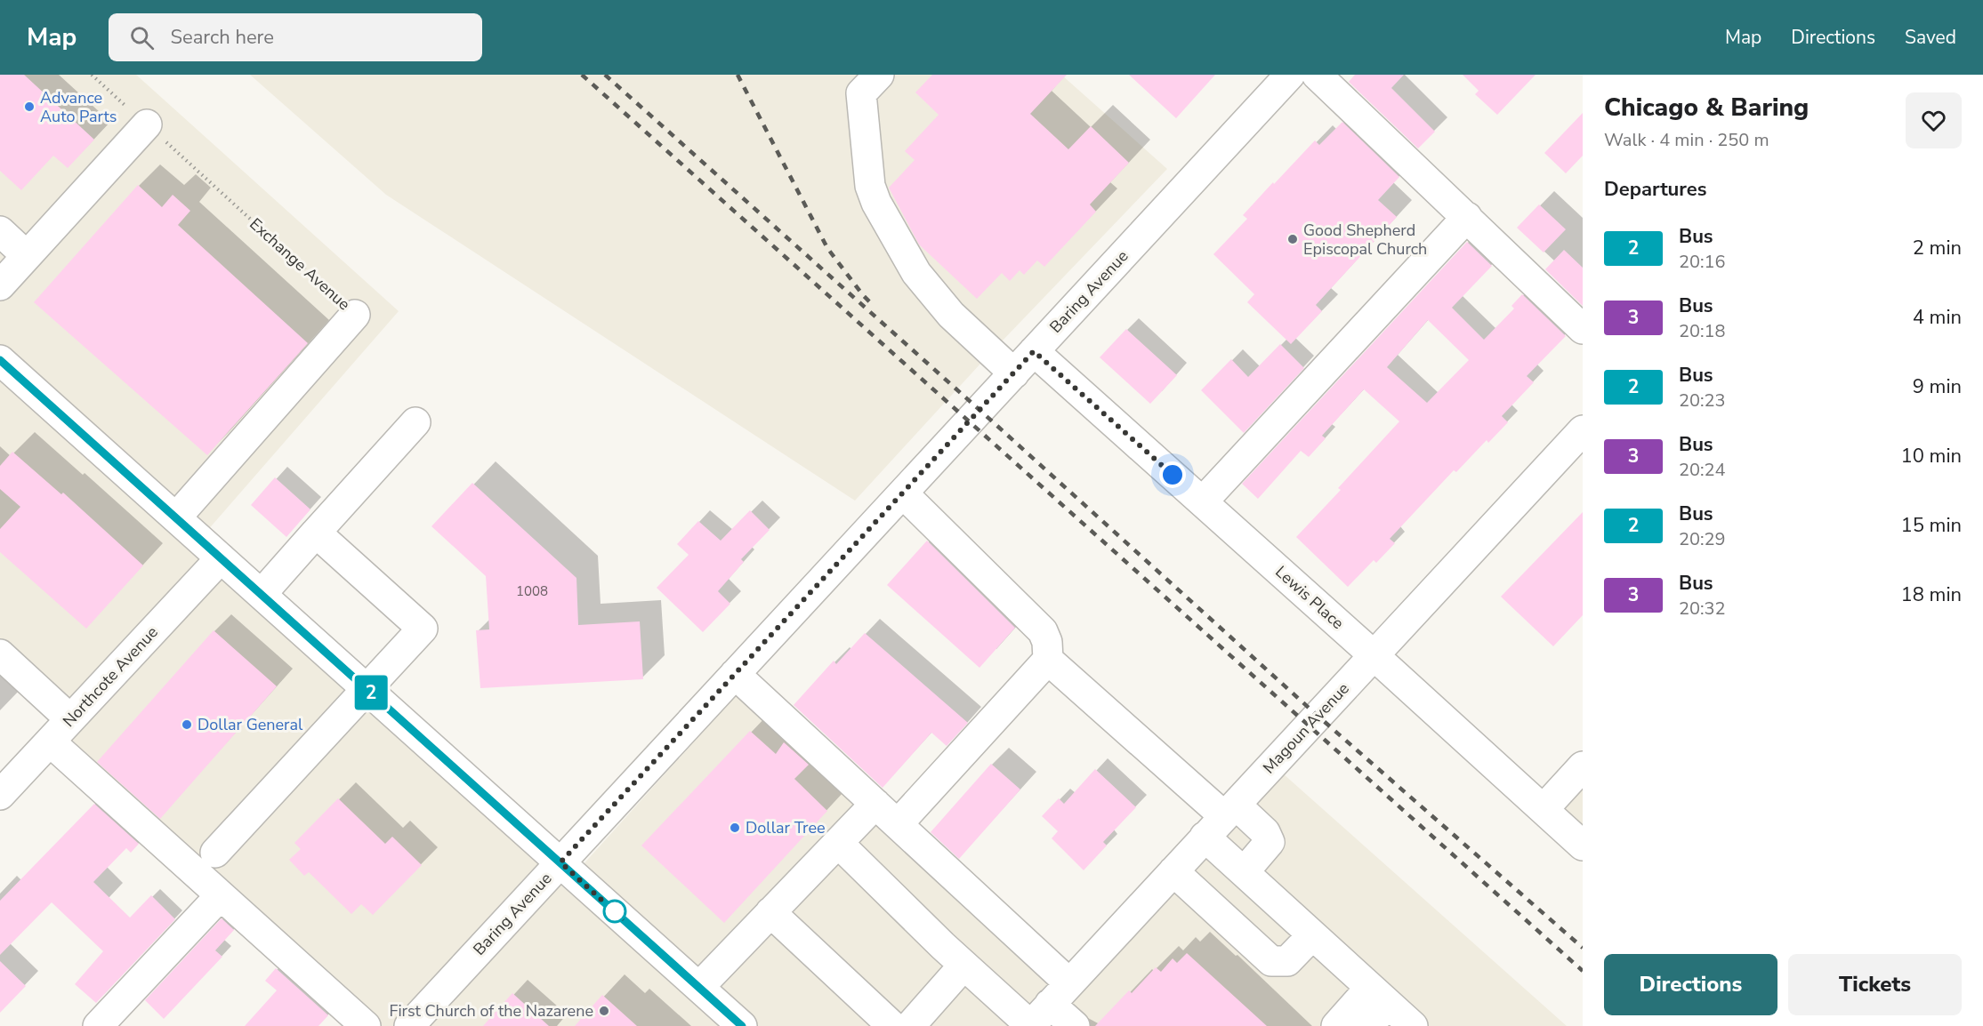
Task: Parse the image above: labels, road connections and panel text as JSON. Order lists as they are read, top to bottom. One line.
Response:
{"streets":{"street":["Exchange Avenue","Baring Avenue","Lewis Place","Northcote Avenue","Magoun Avenue"]},"crossings":[["Baring Avenue","Lewis Place"],["Lewis Place","Magoun Avenue"]],"places":["Advance Auto Parts","Good Shepherd Episcopal Church","Dollar General","Dollar Tree","First Church of the Nazarene"],"lines":["bus line 2"],"house_numbers":["1008"],"page":{"header":"Map","search":"Search here","nav":["Map","Directions","Saved"],"on_map":"2","heading":[["Chicago & Baring","Walk · 4 min · 250 m"],"Departures"],"list":[{"mark":"2","name":"Bus","note":"20:16","value":"2 min"},{"mark":"3","name":"Bus","note":"20:18","value":"4 min"},{"mark":"2","name":"Bus","note":"20:23","value":"9 min"},{"mark":"3","name":"Bus","note":"20:24","value":"10 min"},{"mark":"2","name":"Bus","note":"20:29","value":"15 min"},{"mark":"3","name":"Bus","note":"20:32","value":"18 min"}],"buttons":["Directions","Tickets"]}}
